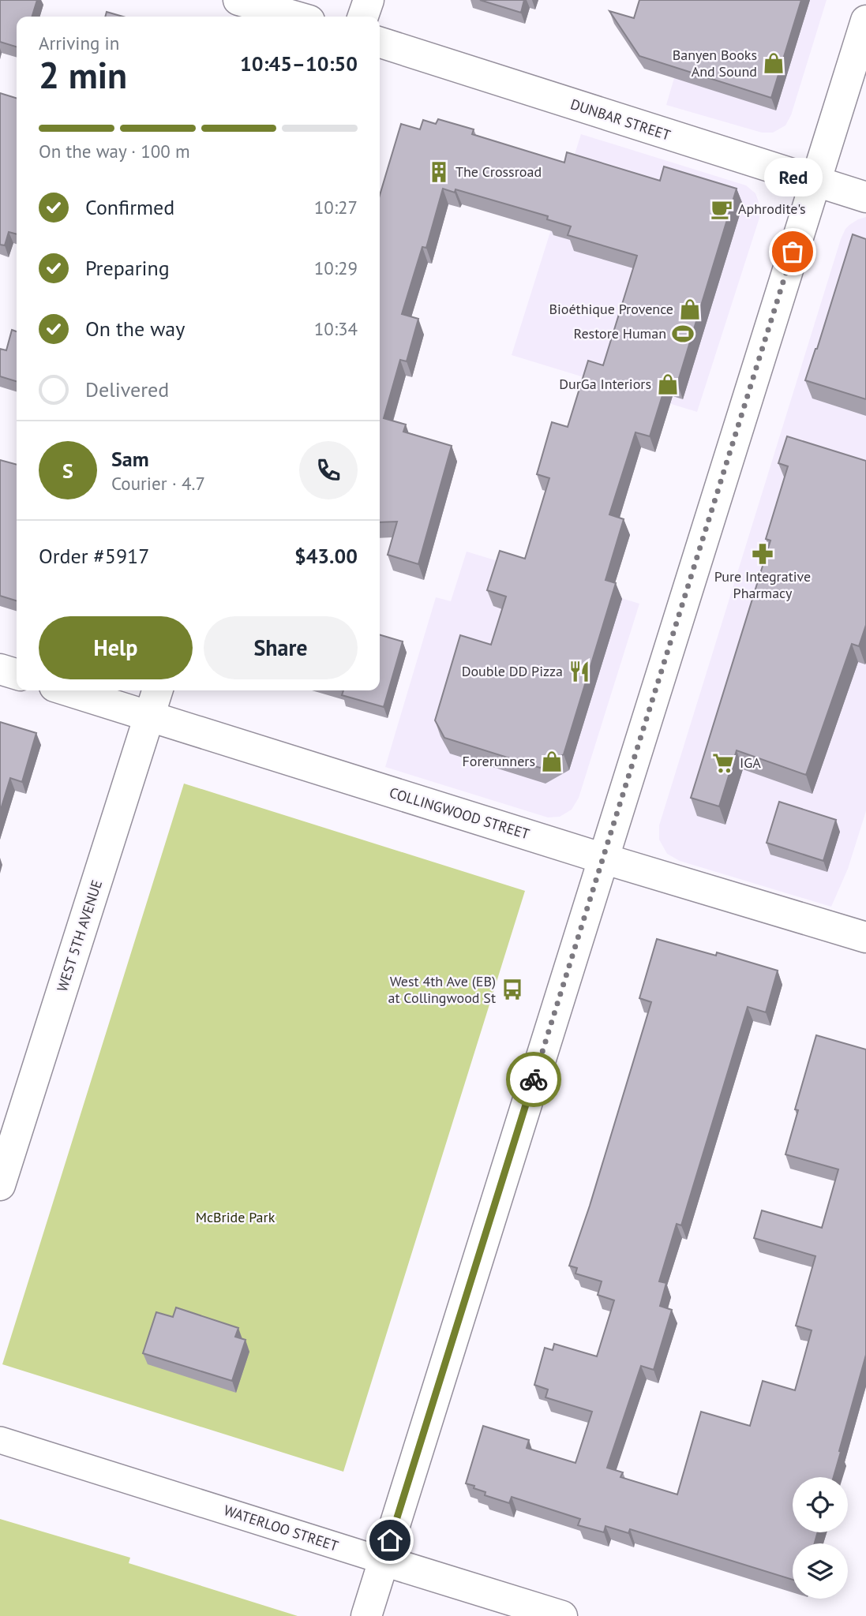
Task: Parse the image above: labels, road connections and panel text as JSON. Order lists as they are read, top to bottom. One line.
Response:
{"streets":{"street":["DUNBAR STREET","COLLINGWOOD STREET","WEST 5TH AVENUE","WATERLOO STREET"]},"crossings":[["COLLINGWOOD STREET","WEST 5TH AVENUE"]],"parks":["McBride Park"],"places":{"shop":["Banyen Books And Sound","Bioéthique Provence","DurGa Interiors","Forerunners"],"building":["The Crossroad"],"cafe":["Aphrodite's"],"other":["Red"],"sports":["Restore Human"],"pharmacy":["Pure Integrative Pharmacy"],"restaurant":["Double DD Pizza"],"supermarket":["IGA"],"bus stop":["West 4th Ave (EB) at Collingwood St"]},"page":{"heading":["2 min","Arriving in","10:45–10:50"],"panel":["Sam","Courier · 4.7","Order #5917","$43.00"],"bar":"On the way · 100 m","bubble":"Red","list":[["Confirmed","10:27"],["Preparing","10:29"],["On the way","10:34"],"Delivered"],"round":"S","buttons":["Help","Share"]}}
